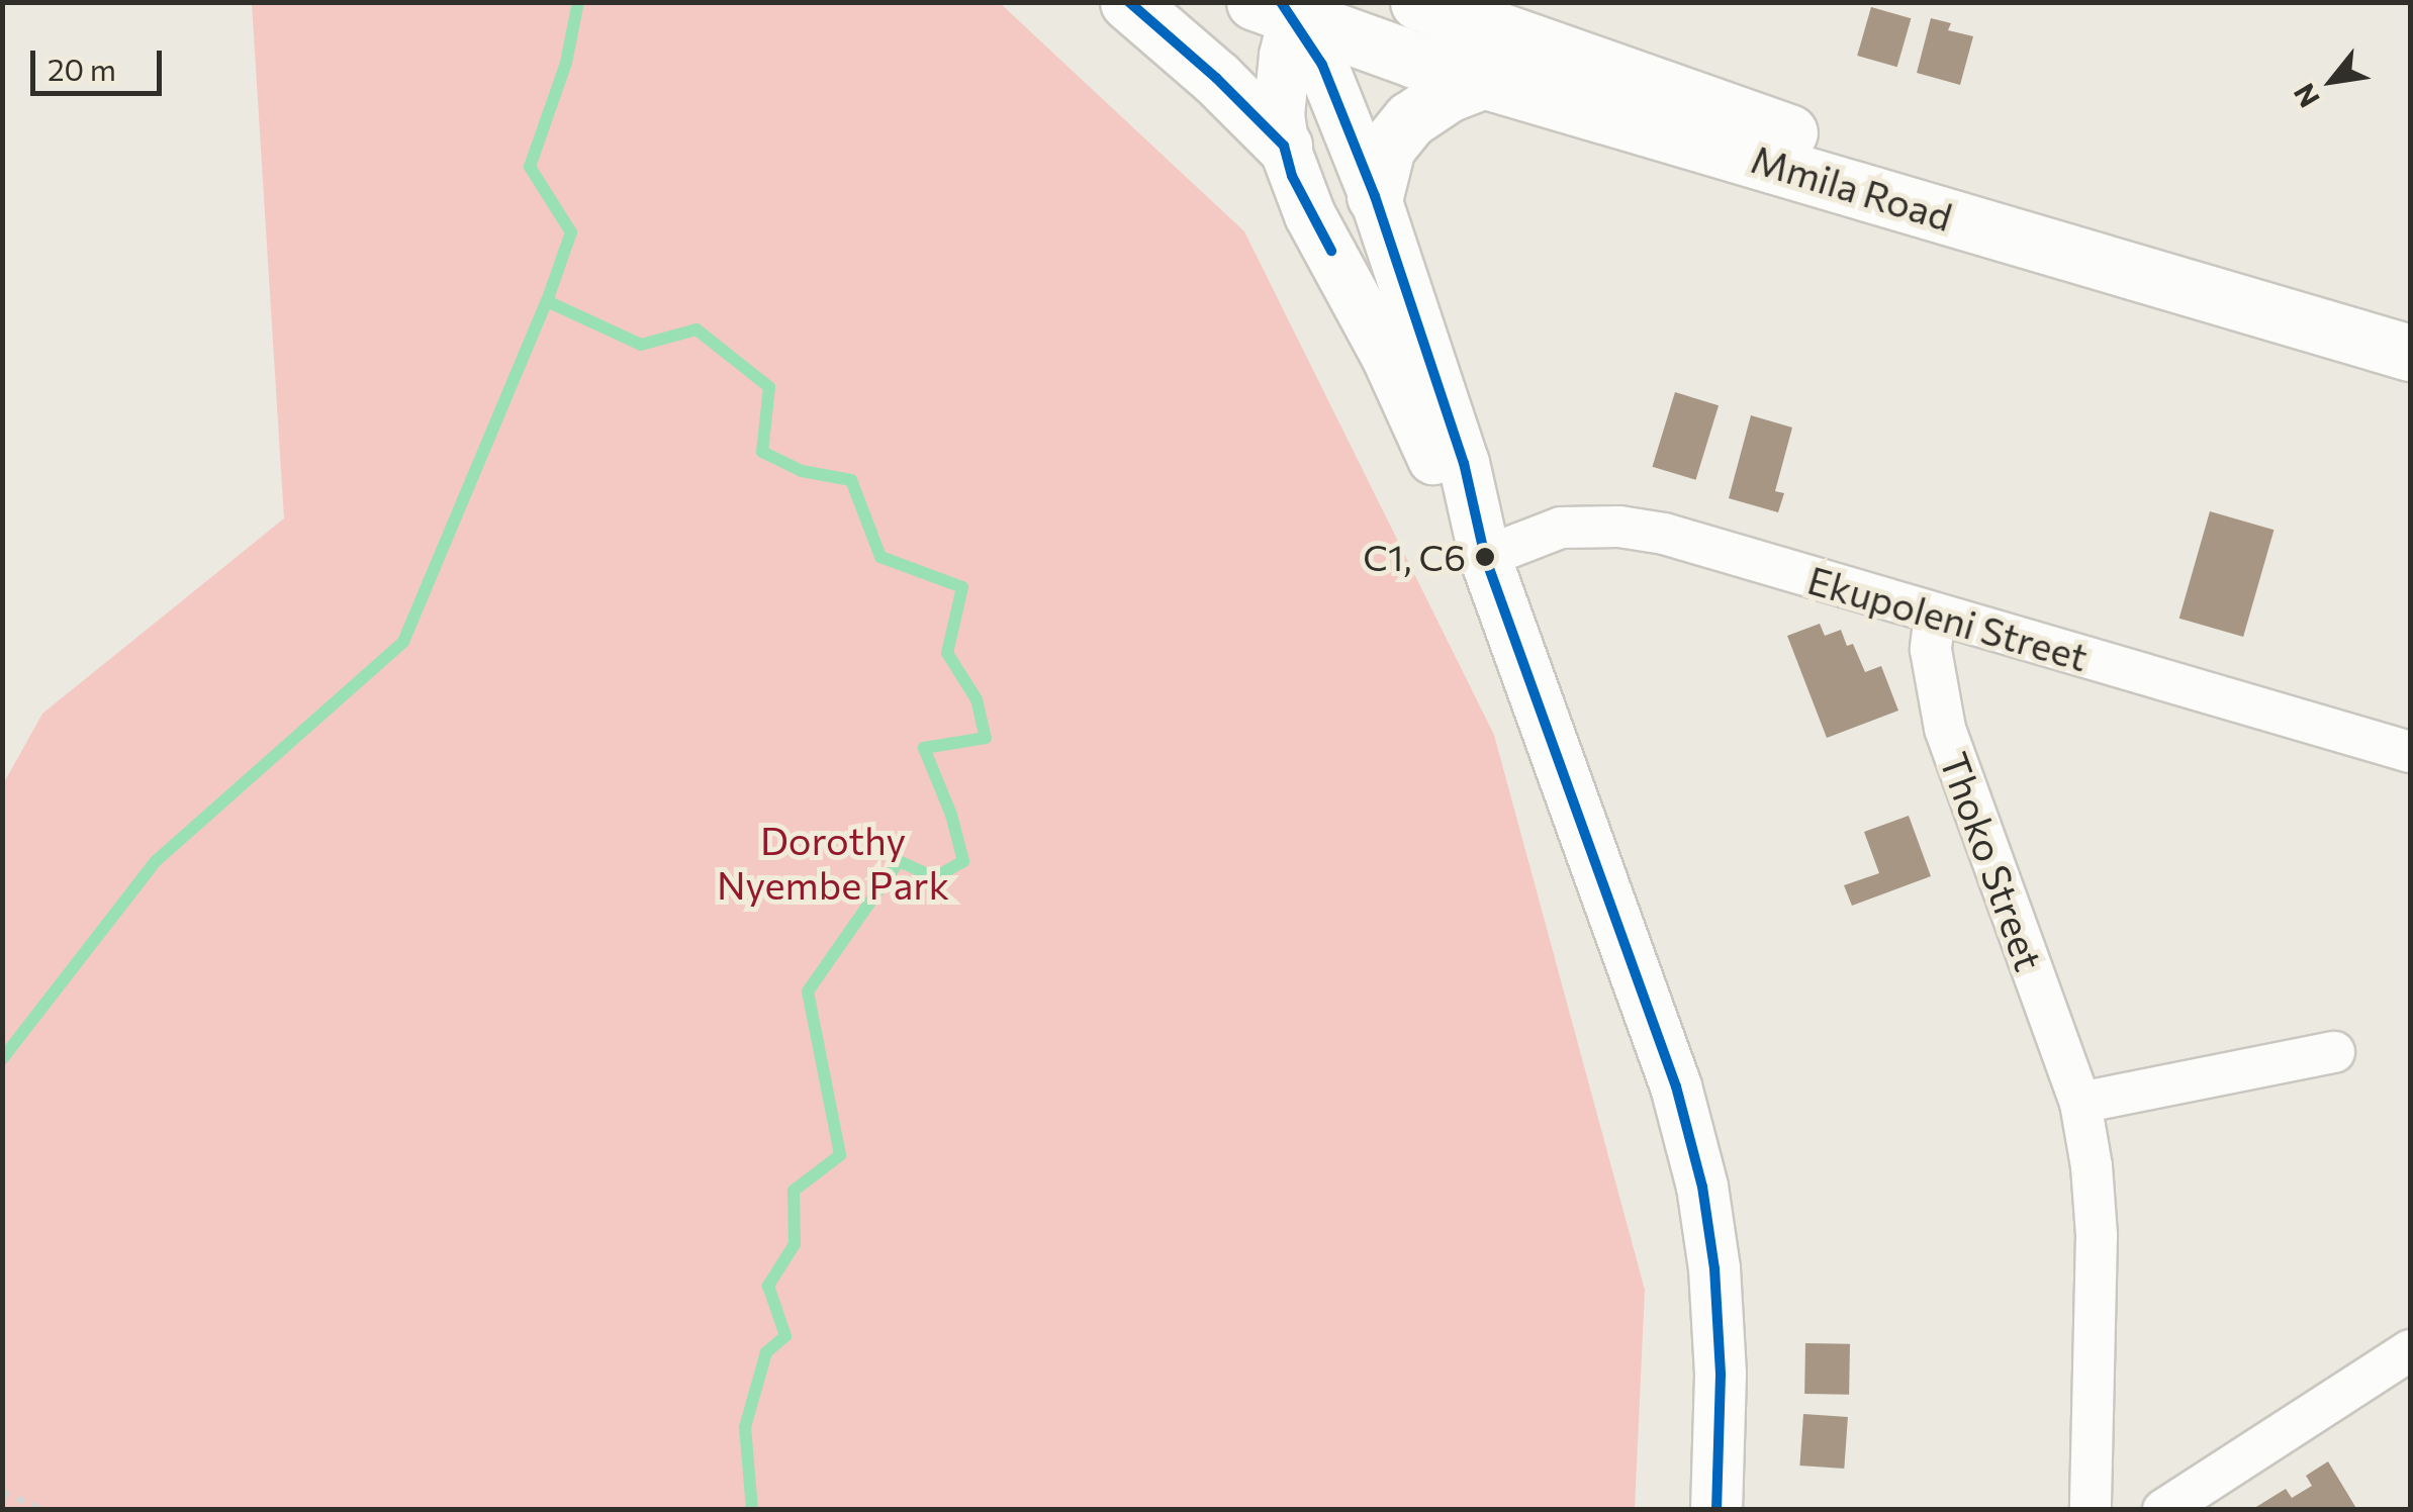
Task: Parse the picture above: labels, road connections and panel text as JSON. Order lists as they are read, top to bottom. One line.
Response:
{"streets":{"main road":["Mmila Road"],"street":["Ekupoleni Street","Thoko Street"]},"crossings":[["Ekupoleni Street","Thoko Street"]],"parks":["Dorothy Nyembe Park"],"places":["C1, C6"],"scale_bar":"20 m","north":"bottom left"}
